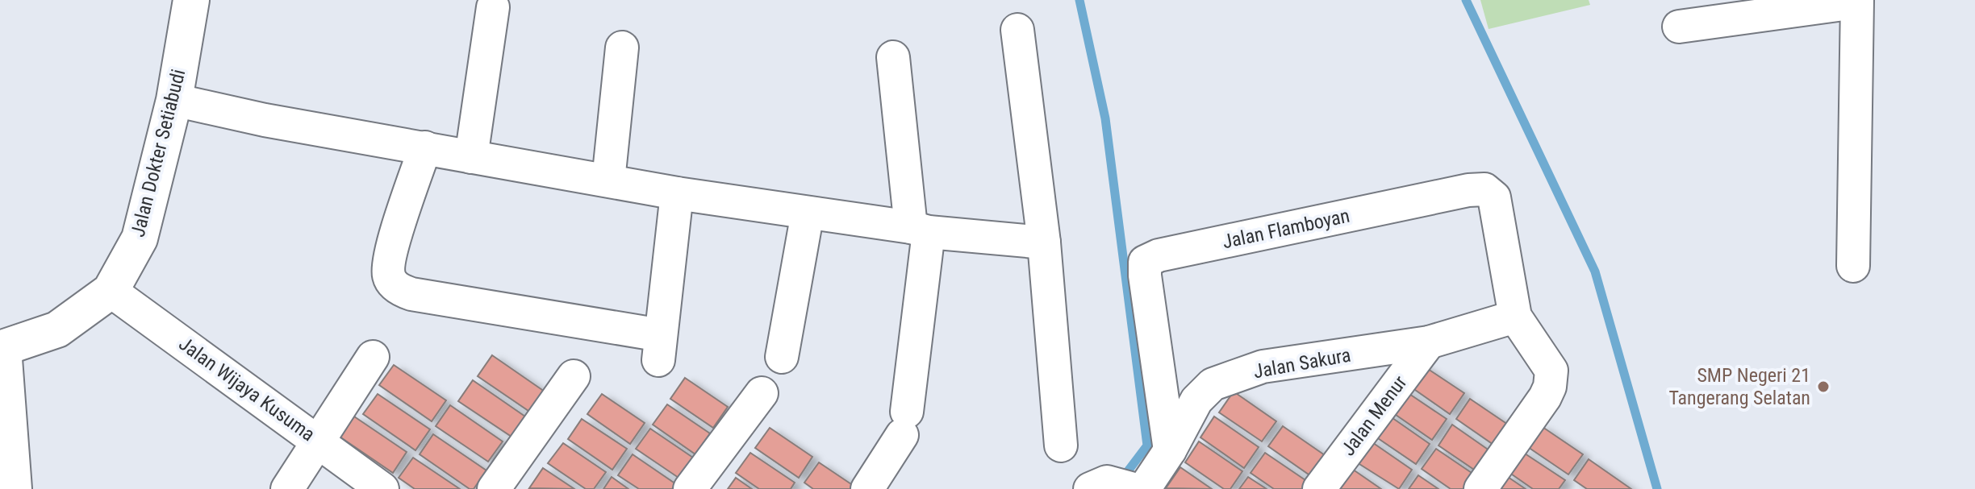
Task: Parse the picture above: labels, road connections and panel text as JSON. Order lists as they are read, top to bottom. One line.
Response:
{"streets":{"main road":["Jalan Dokter Setiabudi"],"street":["Jalan Flamboyan","Jalan Sakura","Jalan Wijaya Kusuma","Jalan Menur"]},"crossings":[["Jalan Dokter Setiabudi","Jalan Wijaya Kusuma"],["Jalan Flamboyan","Jalan Sakura"],["Jalan Sakura","Jalan Menur"]],"places":["SMP Negeri 21 Tangerang Selatan"]}
